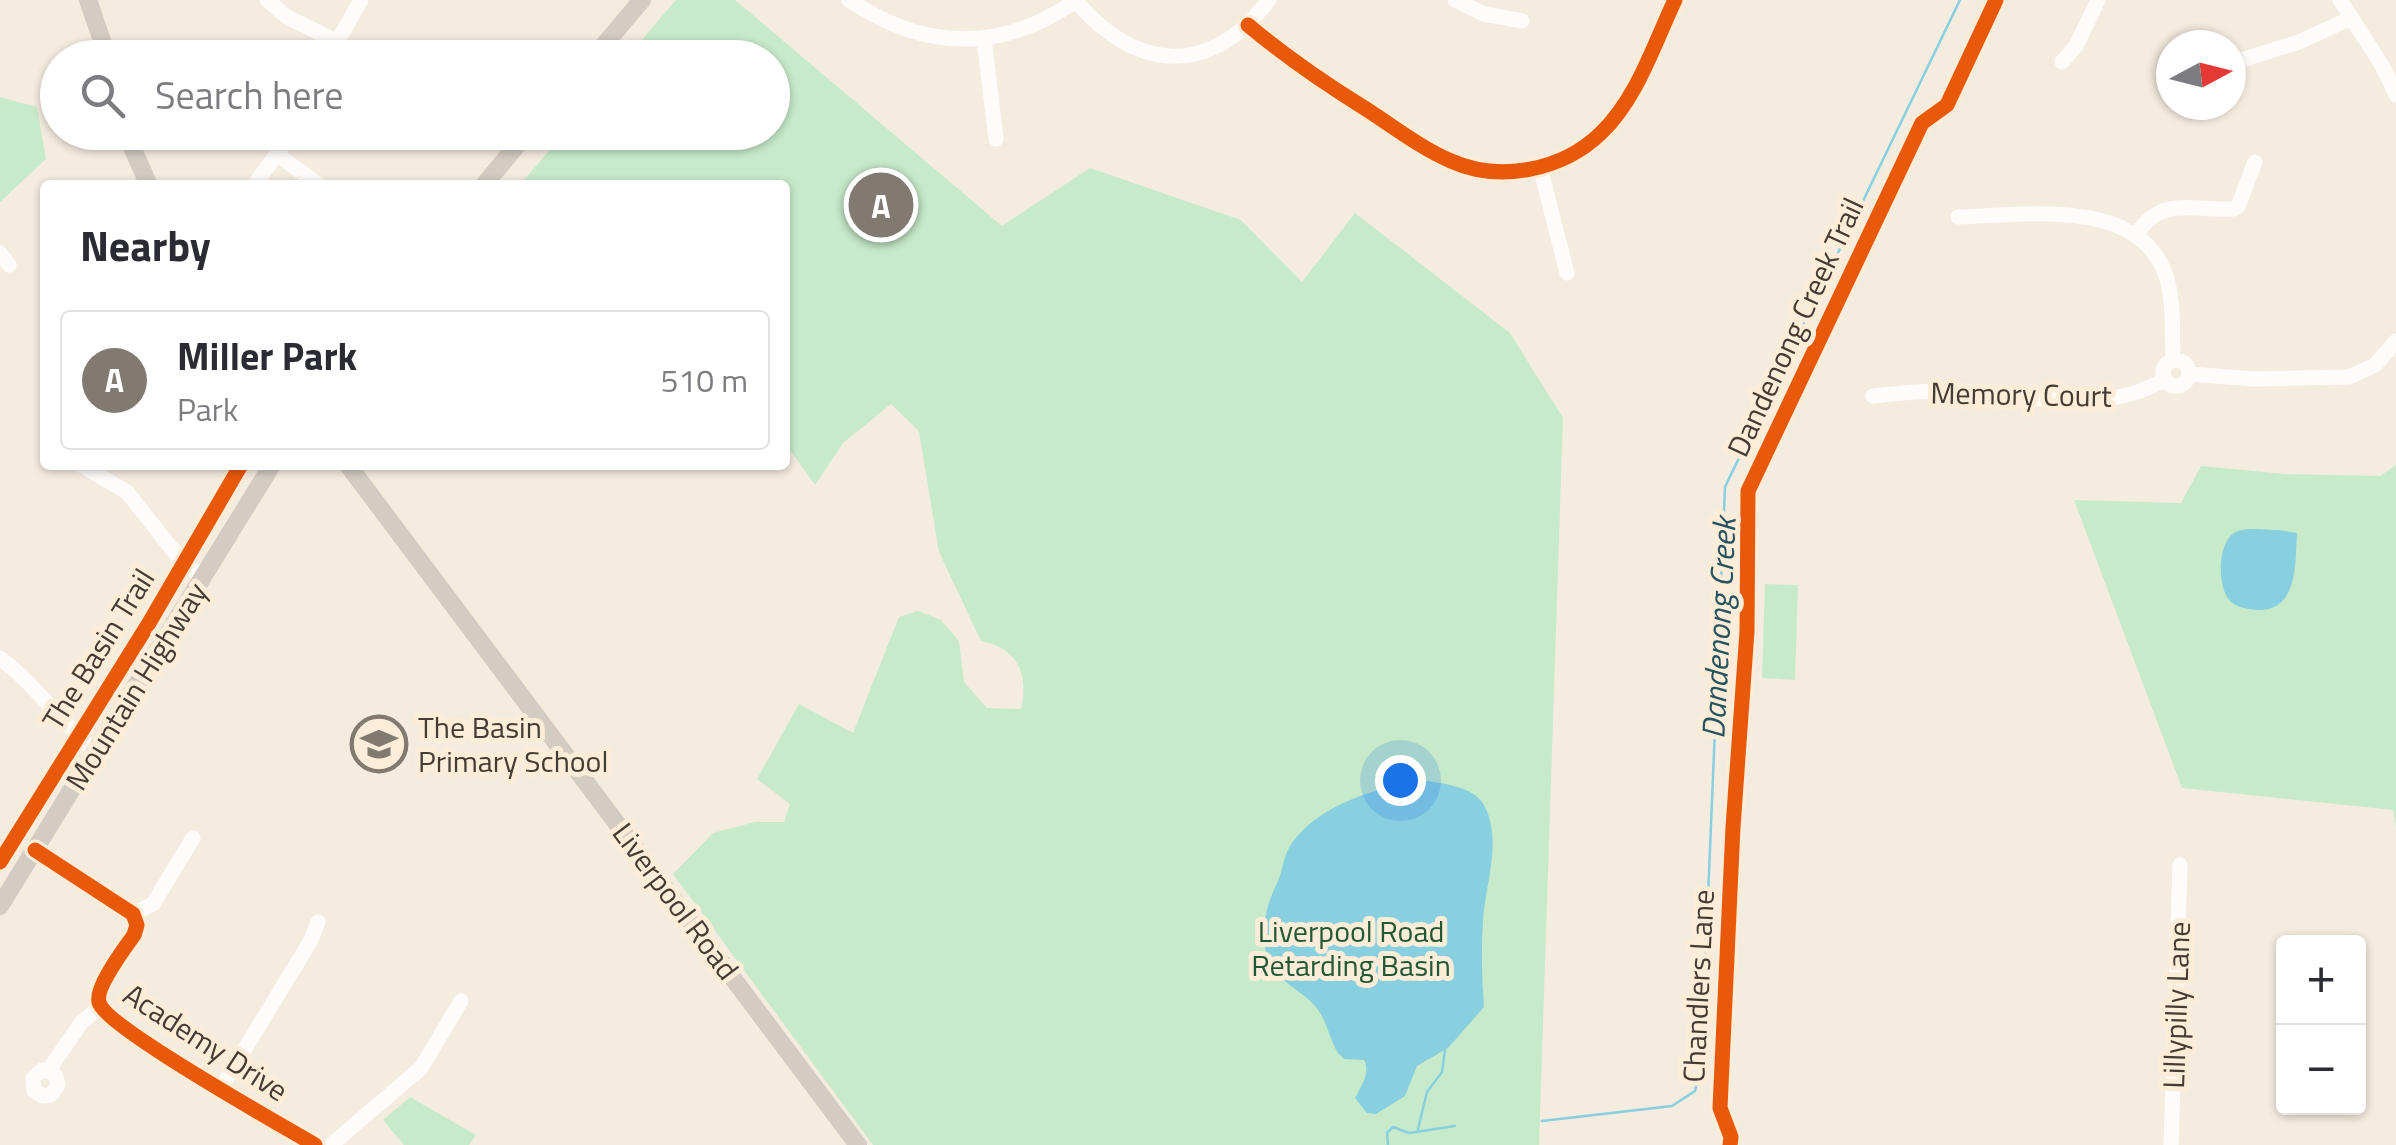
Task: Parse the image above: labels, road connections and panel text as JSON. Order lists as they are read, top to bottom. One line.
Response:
{"streets":{"main road":["Mountain Highway","Liverpool Road"],"street":["Memory Court","Chandlers Lane","Lillypilly Lane","Academy Drive"],"cycle path":["Dandenong Creek Trail","The Basin Trail"]},"water":["Dandenong Creek"],"parks":["Liverpool Road Retarding Basin"],"places":{"school or university":["The Basin Primary School"]},"north":"right","page":{"search":"Search here","pins":"A","heading":"Nearby","list":[{"mark":"A","name":"Miller Park","note":"Park","value":"510 m"}],"map_buttons":["+","−"]}}
